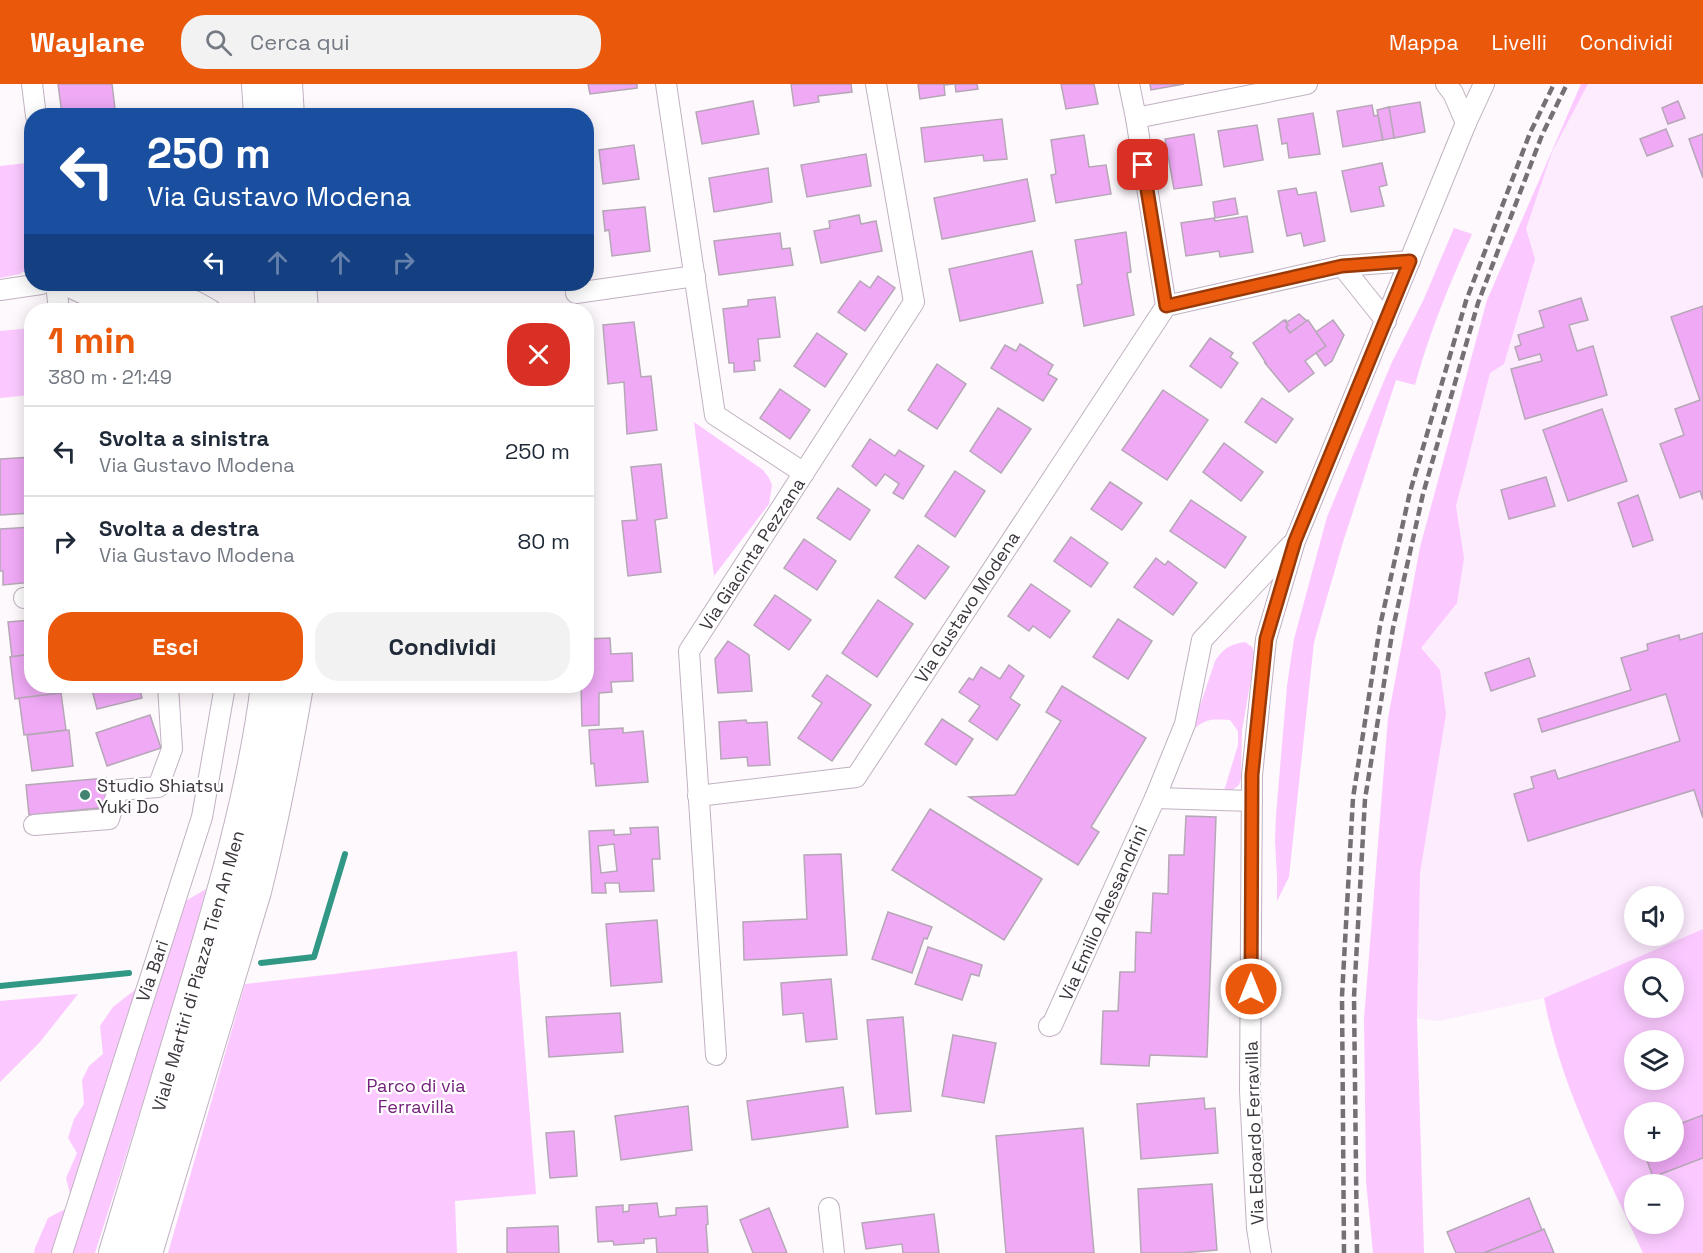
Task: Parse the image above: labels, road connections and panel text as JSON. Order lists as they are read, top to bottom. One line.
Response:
{"streets":{"highway":["Viale Martiri di Piazza Tien An Men"],"street":["Via Giacinta Pezzana","Via Gustavo Modena","Via Emilio Alessandrini","Via Bari","Via Edoardo Ferravilla"]},"crossings":[["Via Giacinta Pezzana","Via Gustavo Modena"],["Via Emilio Alessandrini","Via Edoardo Ferravilla"]],"parks":["Parco di via Ferravilla"],"places":["Studio Shiatsu Yuki Do"],"page":{"header":"Waylane","search":"Cerca qui","nav":["Mappa","Livelli","Condividi"],"turn":["250 m","Via Gustavo Modena"],"heading":["1 min","380 m · 21:49"],"list":[{"name":"Svolta a sinistra","note":"Via Gustavo Modena","value":"250 m"},{"name":"Svolta a destra","note":"Via Gustavo Modena","value":"80 m"}],"buttons":["Esci","Condividi"],"map_buttons":["+","−"]}}
